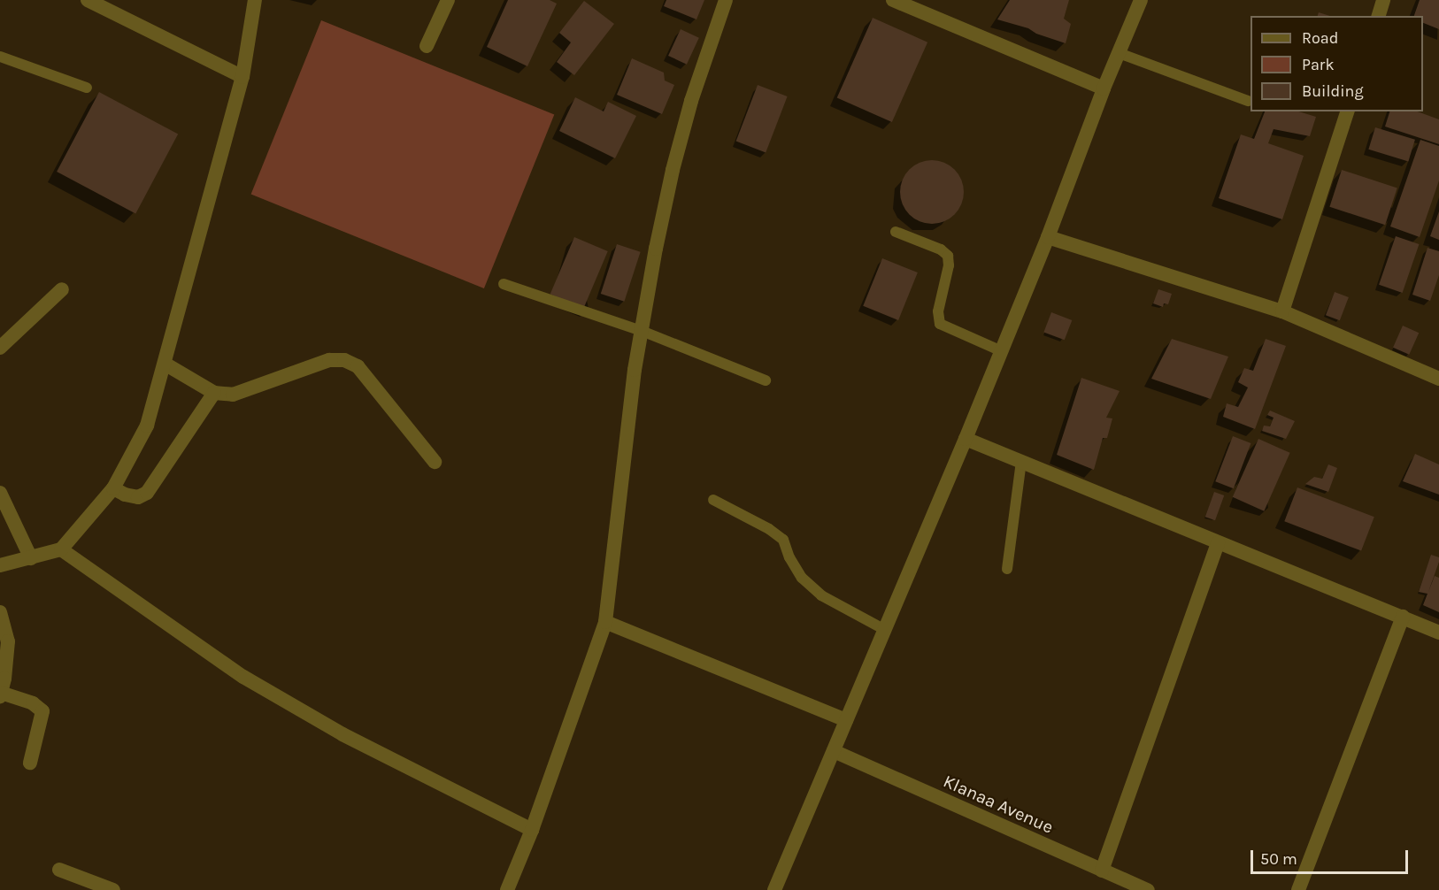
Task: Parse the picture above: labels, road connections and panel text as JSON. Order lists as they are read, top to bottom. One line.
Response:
{"streets":{"street":["Klanaa Avenue"]},"legend":["Road","Park","Building"],"scale_bar":"50 m"}
